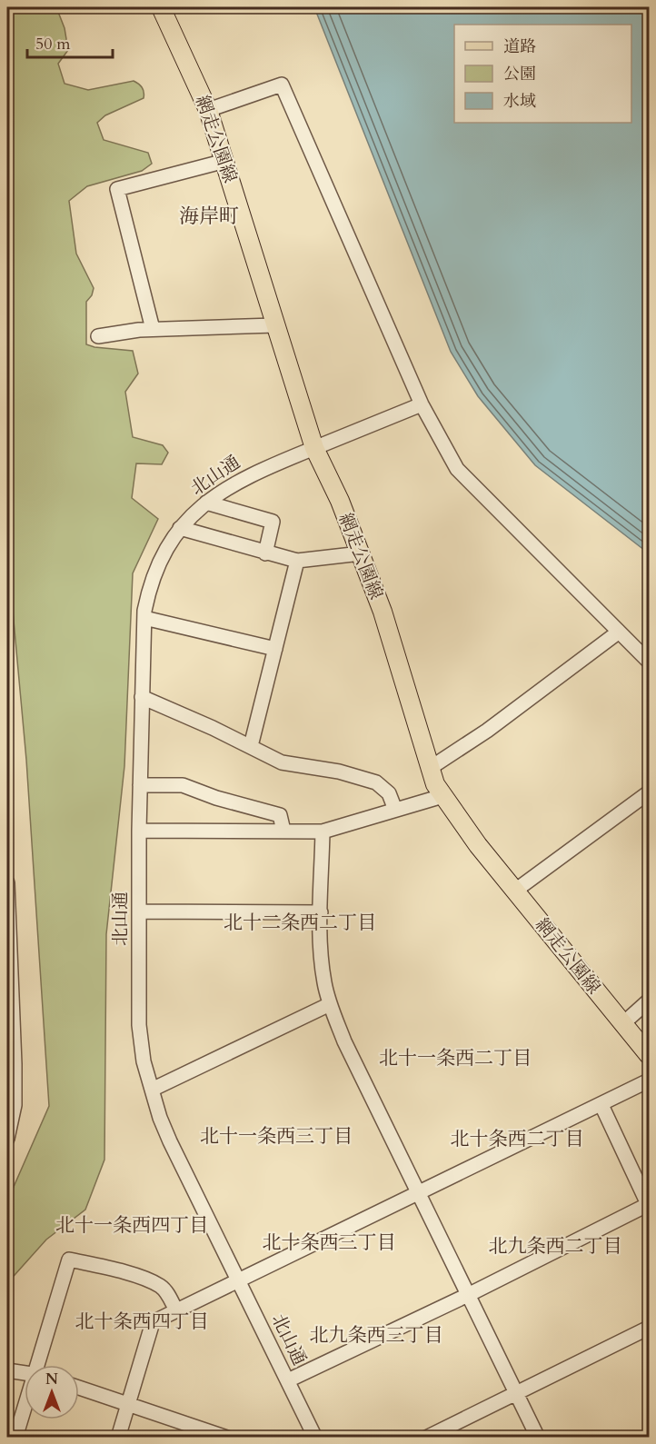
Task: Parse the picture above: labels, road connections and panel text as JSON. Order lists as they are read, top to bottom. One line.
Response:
{"streets":{"main road":["網走公園線"],"street":["北山通"]},"crossings":[["網走公園線","北山通"]],"districts":["海岸町","北十二条西二丁目","北十一条西二丁目","北十一条西三丁目","北十条西二丁目","北十一条西四丁目","北十条西三丁目","北九条西二丁目","北十条西四丁目","北九条西三丁目"],"legend":["道路","公園","水域"],"scale_bar":"50 m","north":"top"}
